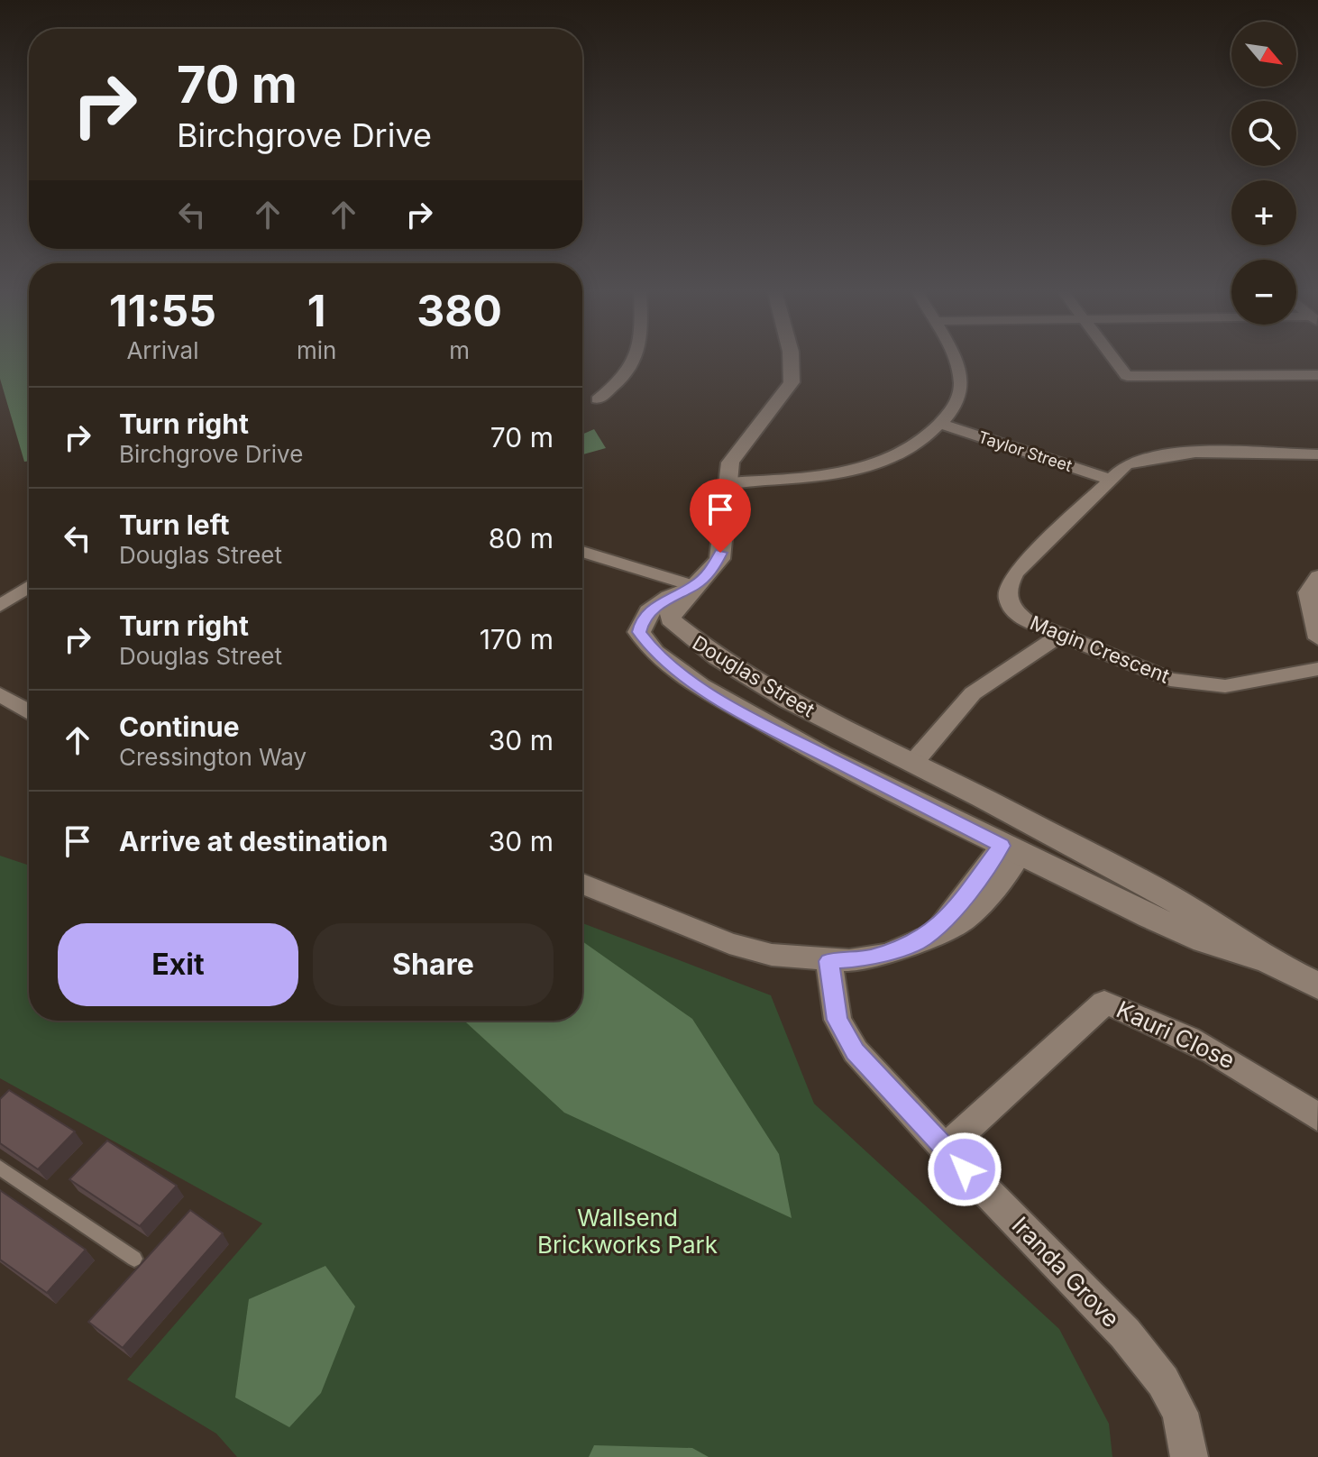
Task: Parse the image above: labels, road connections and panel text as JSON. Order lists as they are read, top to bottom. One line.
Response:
{"streets":{"street":["Taylor Street","Magin Crescent","Douglas Street","Kauri Close","Iranda Grove"]},"crossings":[["Taylor Street","Magin Crescent"],["Kauri Close","Iranda Grove"]],"parks":["Wallsend Brickworks Park"],"north":"bottom right","page":{"map_buttons":["+","−"],"turn":["70 m","Birchgrove Drive"],"eta":["11:55","Arrival","1","min","380","m"],"list":[{"name":"Turn right","note":"Birchgrove Drive","value":"70 m"},{"name":"Turn left","note":"Douglas Street","value":"80 m"},{"name":"Turn right","note":"Douglas Street","value":"170 m"},{"name":"Continue","note":"Cressington Way","value":"30 m"},{"name":"Arrive at destination","value":"30 m"}],"buttons":["Exit","Share"]}}
